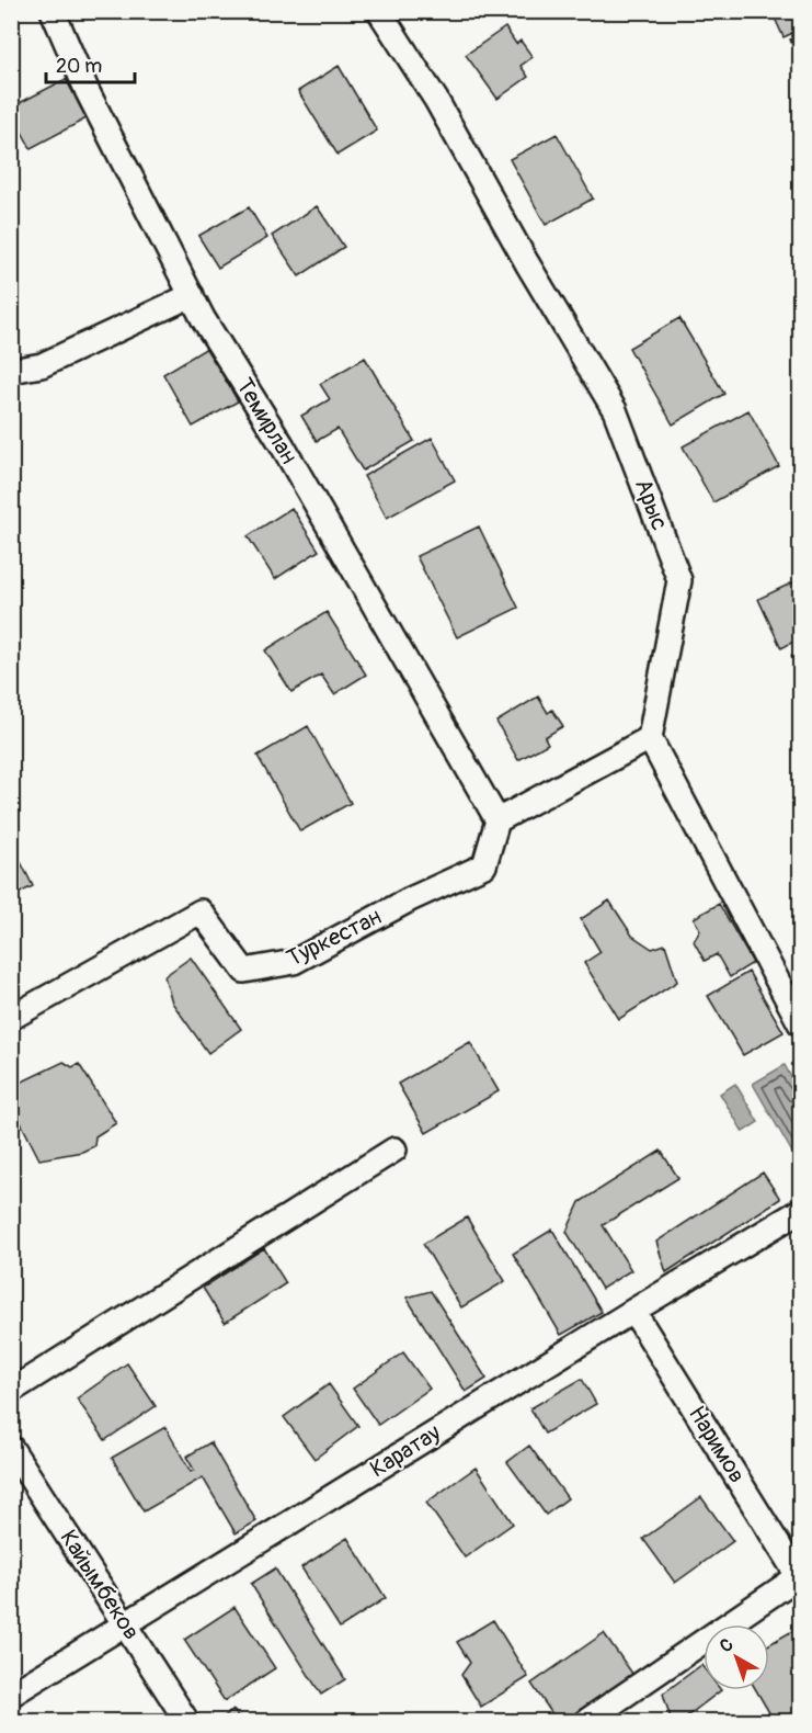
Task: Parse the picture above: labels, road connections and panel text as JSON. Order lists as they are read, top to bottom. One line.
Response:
{"streets":{"street":["Темирлан","Арыс","Туркестан","Наримов","Каратау","Кайымбеков"]},"crossings":[["Темирлан","Туркестан"],["Наримов","Каратау"],["Каратау","Кайымбеков"]],"scale_bar":"20 m","north":"top left"}
